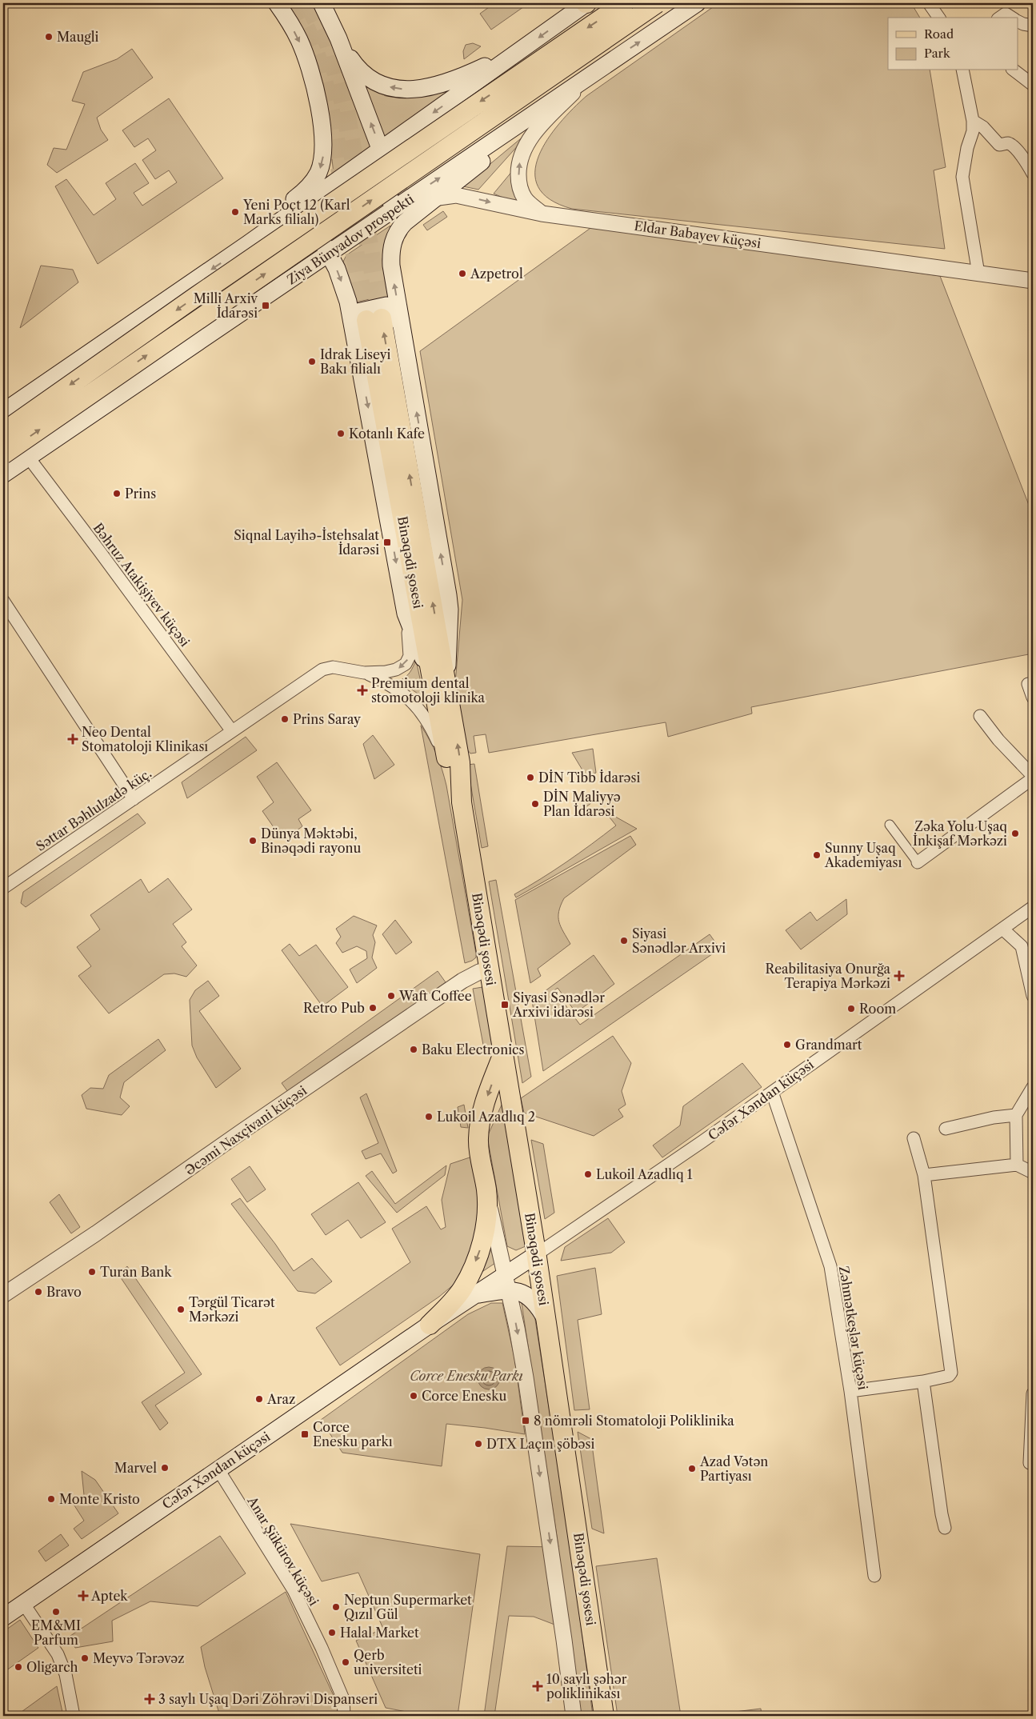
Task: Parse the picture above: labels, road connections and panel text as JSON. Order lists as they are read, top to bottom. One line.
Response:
{"streets":{"main road":["Ziya Bünyadov prospekti","Binəqədi şosesi","Cəfər Xəndan küçəsi"],"street":["Eldar Babayev küçəsi","Bəhruz Atakişiyev küçəsi","Səttar Bəhlulzadə küç.","Əcəmi Naxçivani küçəsi","Zəhmətkeşlər küçəsi","Anar Şükürov küçəsi"]},"crossings":[["Eldar Babayev küçəsi","Ziya Bünyadov prospekti"],["Ziya Bünyadov prospekti","Bəhruz Atakişiyev küçəsi"],["Binəqədi şosesi","Cəfər Xəndan küçəsi"],["Binəqədi şosesi","Əcəmi Naxçivani küçəsi"],["Bəhruz Atakişiyev küçəsi","Səttar Bəhlulzadə küç."],["Cəfər Xəndan küçəsi","Zəhmətkeşlər küçəsi"],["Cəfər Xəndan küçəsi","Anar Şükürov küçəsi"]],"parks":["Corce Enesku Parkı"],"places":{"other":["Maugli","Yeni Poçt 12 (Karl Marks filialı)","Azpetrol","Idrak Liseyi Bakı filialı","Kotanlı Kafe","Prins","Prins Saray","DİN Tibb İdarəsi","DİN Maliyyə Plan İdarəsi","Zəka Yolu Uşaq İnkişaf Mərkəzi","Dünya Məktəbi, Binəqədi rayonu","Sunny Uşaq Akademiyası","Siyasi Sənədlər Arxivi","Waft Coffee","Retro Pub","Room","Grandmart","Baku Electronics","Lukoil Azadlıq 2","Lukoil Azadlıq 1","Turan Bank","Bravo","Tərgül Ticarət Mərkəzi","Corce Enesku","Araz","DTX Laçın şöbəsi","Marvel","Azad Vətən Partiyası","Monte Kristo","Neptun Supermarket Qızıl Gül","EM&MI Parfum","Halal Market","Meyvə Tərəvəz","Qerb universiteti","Oligarch"],"transit":["Milli Arxiv İdarəsi","Siqnal Layihə-İstehsalat İdarəsi","Siyasi Sənədlər Arxivi idarəsi","8 nömrəli Stomatoloji Poliklinika","Corce Enesku parkı"],"health":["Premium dental stomotoloji klinika","Neo Dental Stomatoloji Klinikası","Reabilitasiya Onurğa Terapiya Mərkəzi","Aptek","10 saylı şəhər poliklinikası","3 saylı Uşaq Dəri Zöhrəvi Dispanseri"]},"legend":["Road","Park"]}
